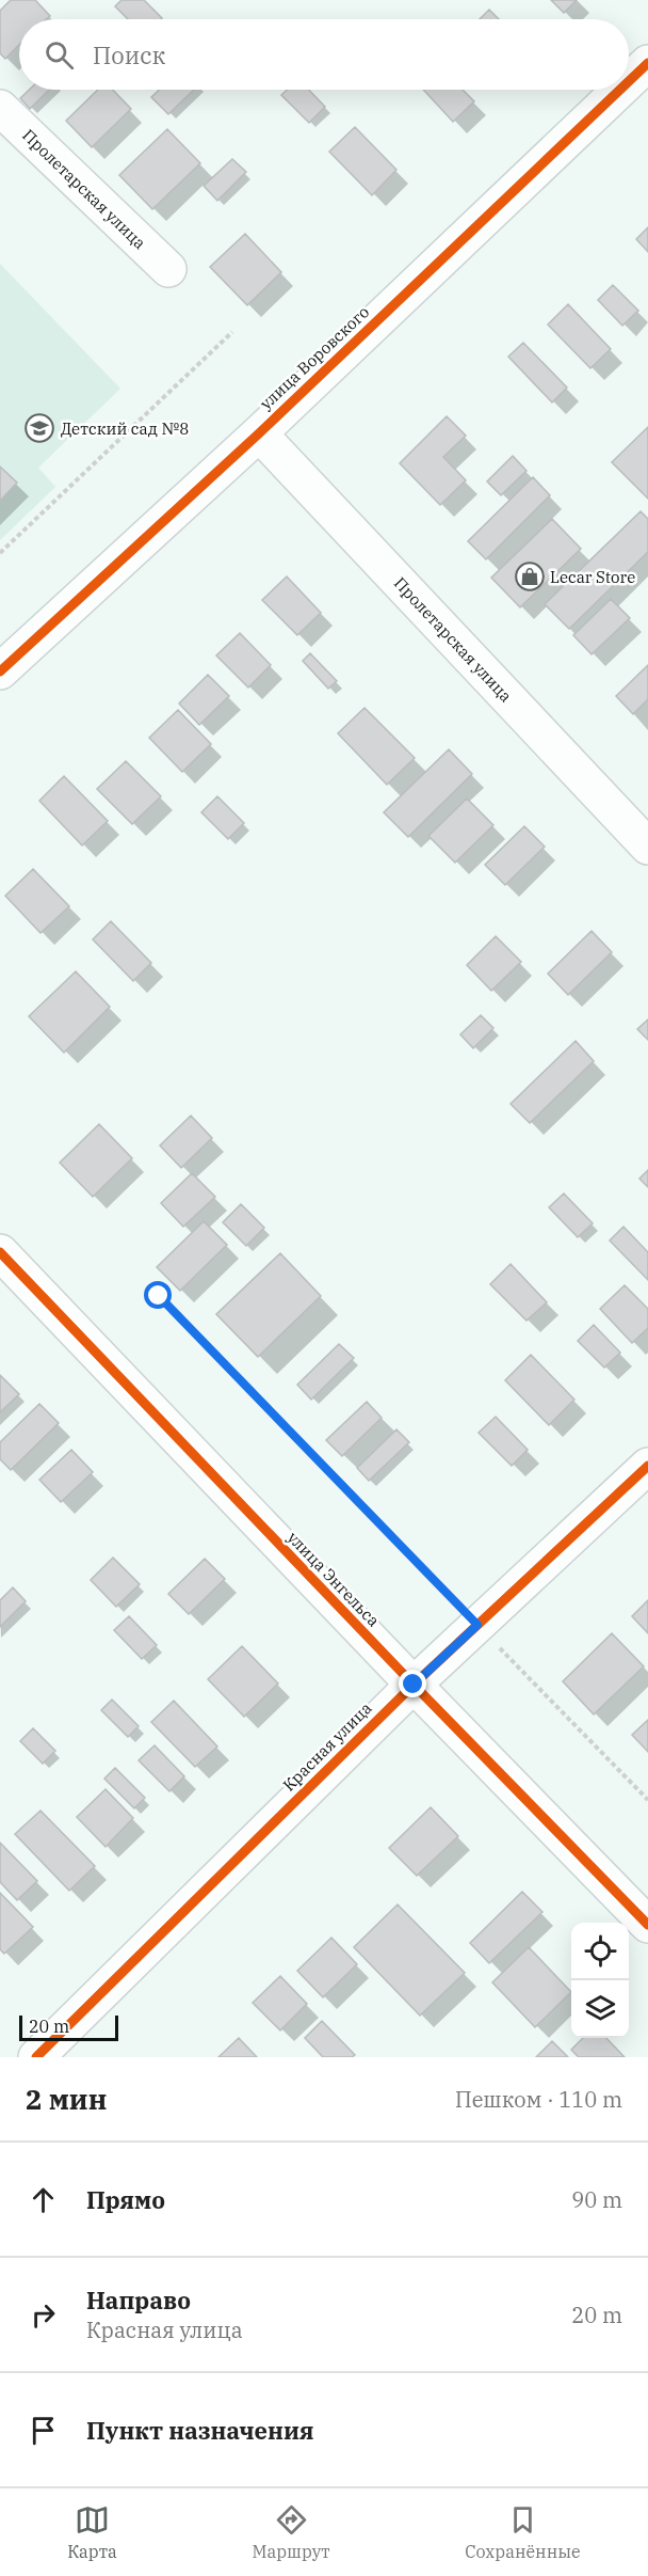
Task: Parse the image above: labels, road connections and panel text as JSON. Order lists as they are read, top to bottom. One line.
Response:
{"streets":{"street":["Пролетарская улица","улица Воровского","улица Энгельса","Красная улица"]},"crossings":[["Пролетарская улица","улица Воровского"],["улица Энгельса","Красная улица"]],"places":{"school or university":["Детский сад №8"],"shop":["Lecar Store"]},"scale_bar":"20 m","page":{"search":"Поиск","scale":"20 m","heading":["2 мин","Пешком · 110 m"],"list":[["Прямо","90 m"],["Направо","Красная улица","20 m"],"Пункт назначения"],"nav":["Карта","Маршрут","Сохранённые"]}}
